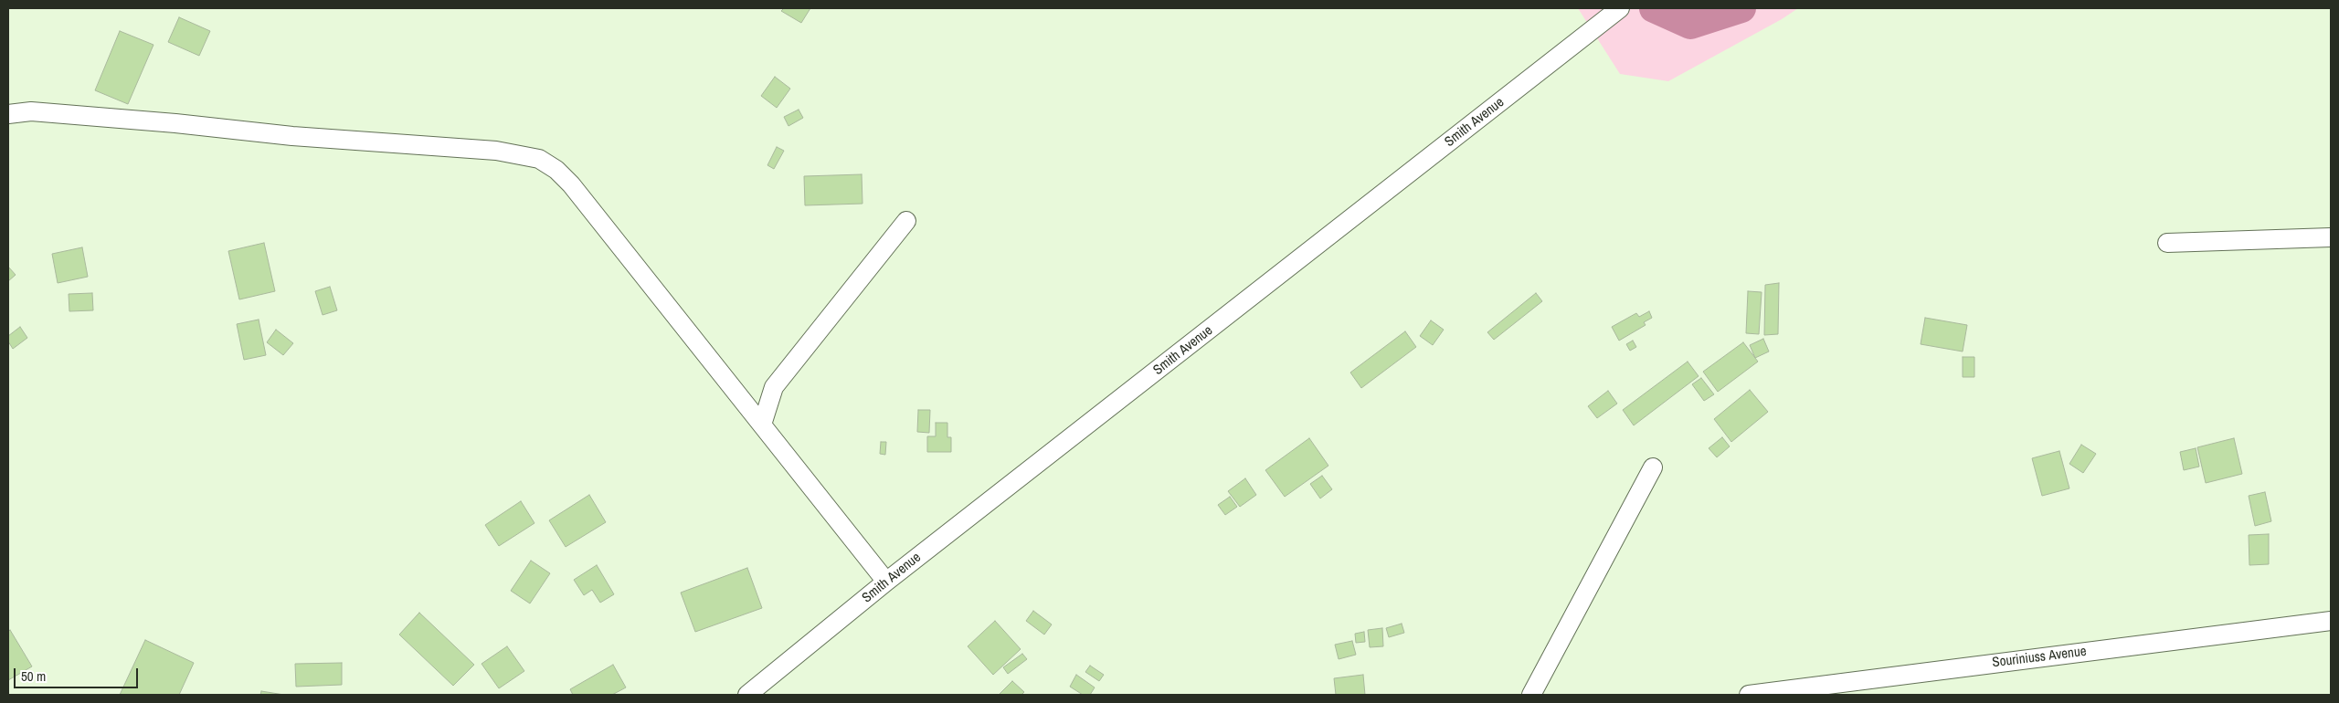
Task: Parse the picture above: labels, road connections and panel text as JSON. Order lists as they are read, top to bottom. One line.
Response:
{"streets":{"street":["Smith Avenue","Souriniuss Avenue"]},"scale_bar":"50 m"}
